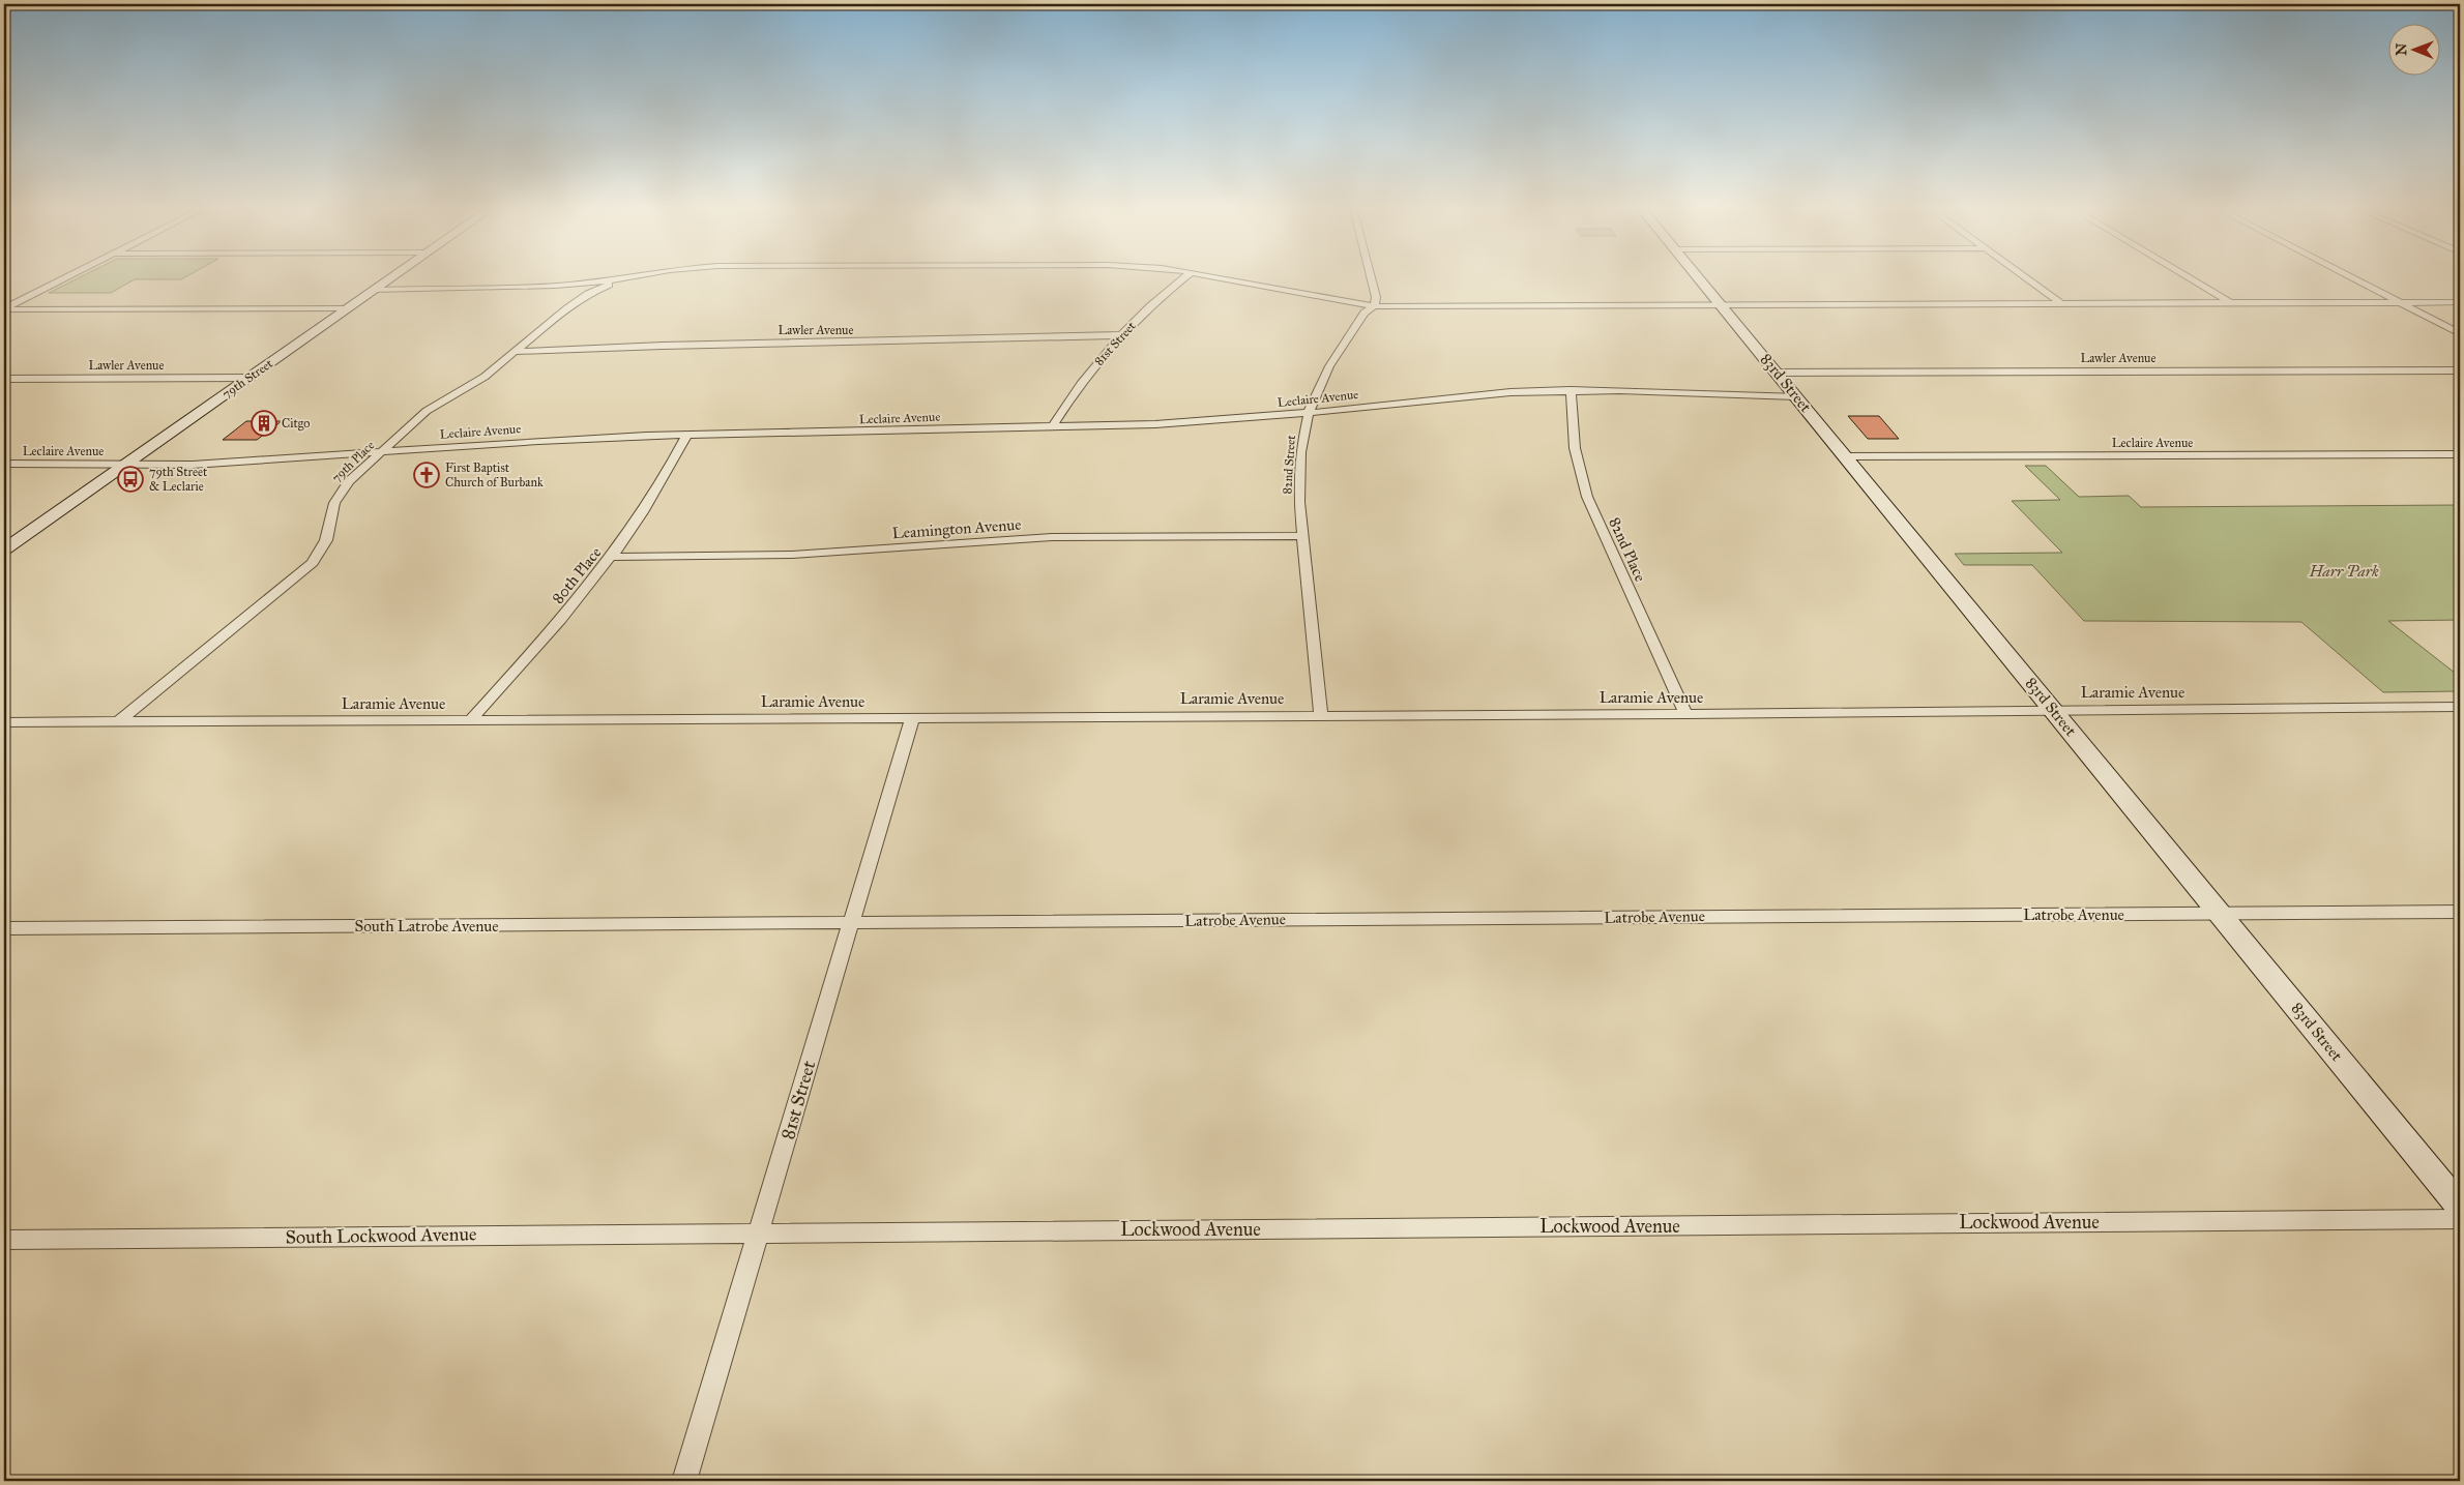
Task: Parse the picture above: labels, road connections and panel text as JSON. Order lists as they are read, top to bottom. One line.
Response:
{"streets":{"street":["Lawler Avenue","81st Street","79th Street","83rd Street","Leclaire Avenue","79th Place","82nd Street","Leamington Avenue","82nd Place","80th Place","Laramie Avenue","Latrobe Avenue","South Latrobe Avenue","Lockwood Avenue","South Lockwood Avenue"]},"crossings":[["Lawler Avenue","81st Street"],["Lawler Avenue","79th Street"],["Lawler Avenue","83rd Street"],["Lawler Avenue","79th Place"],["81st Street","Leclaire Avenue"],["81st Street","Laramie Avenue"],["81st Street","Latrobe Avenue"],["81st Street","South Latrobe Avenue"],["81st Street","Lockwood Avenue"],["81st Street","South Lockwood Avenue"],["79th Street","Leclaire Avenue"],["83rd Street","Leclaire Avenue"],["83rd Street","Laramie Avenue"],["83rd Street","Latrobe Avenue"],["Leclaire Avenue","79th Place"],["Leclaire Avenue","82nd Street"],["Leclaire Avenue","82nd Place"],["Leclaire Avenue","80th Place"],["79th Place","Laramie Avenue"],["82nd Street","Leamington Avenue"],["82nd Street","Laramie Avenue"],["Leamington Avenue","80th Place"],["82nd Place","Laramie Avenue"],["80th Place","Laramie Avenue"],["Latrobe Avenue","South Latrobe Avenue"],["Lockwood Avenue","South Lockwood Avenue"]],"parks":["Harr Park"],"places":{"building":["Citgo"],"church":["First Baptist Church of Burbank"],"bus stop":["79th Street & Leclarie"]},"north":"left"}
